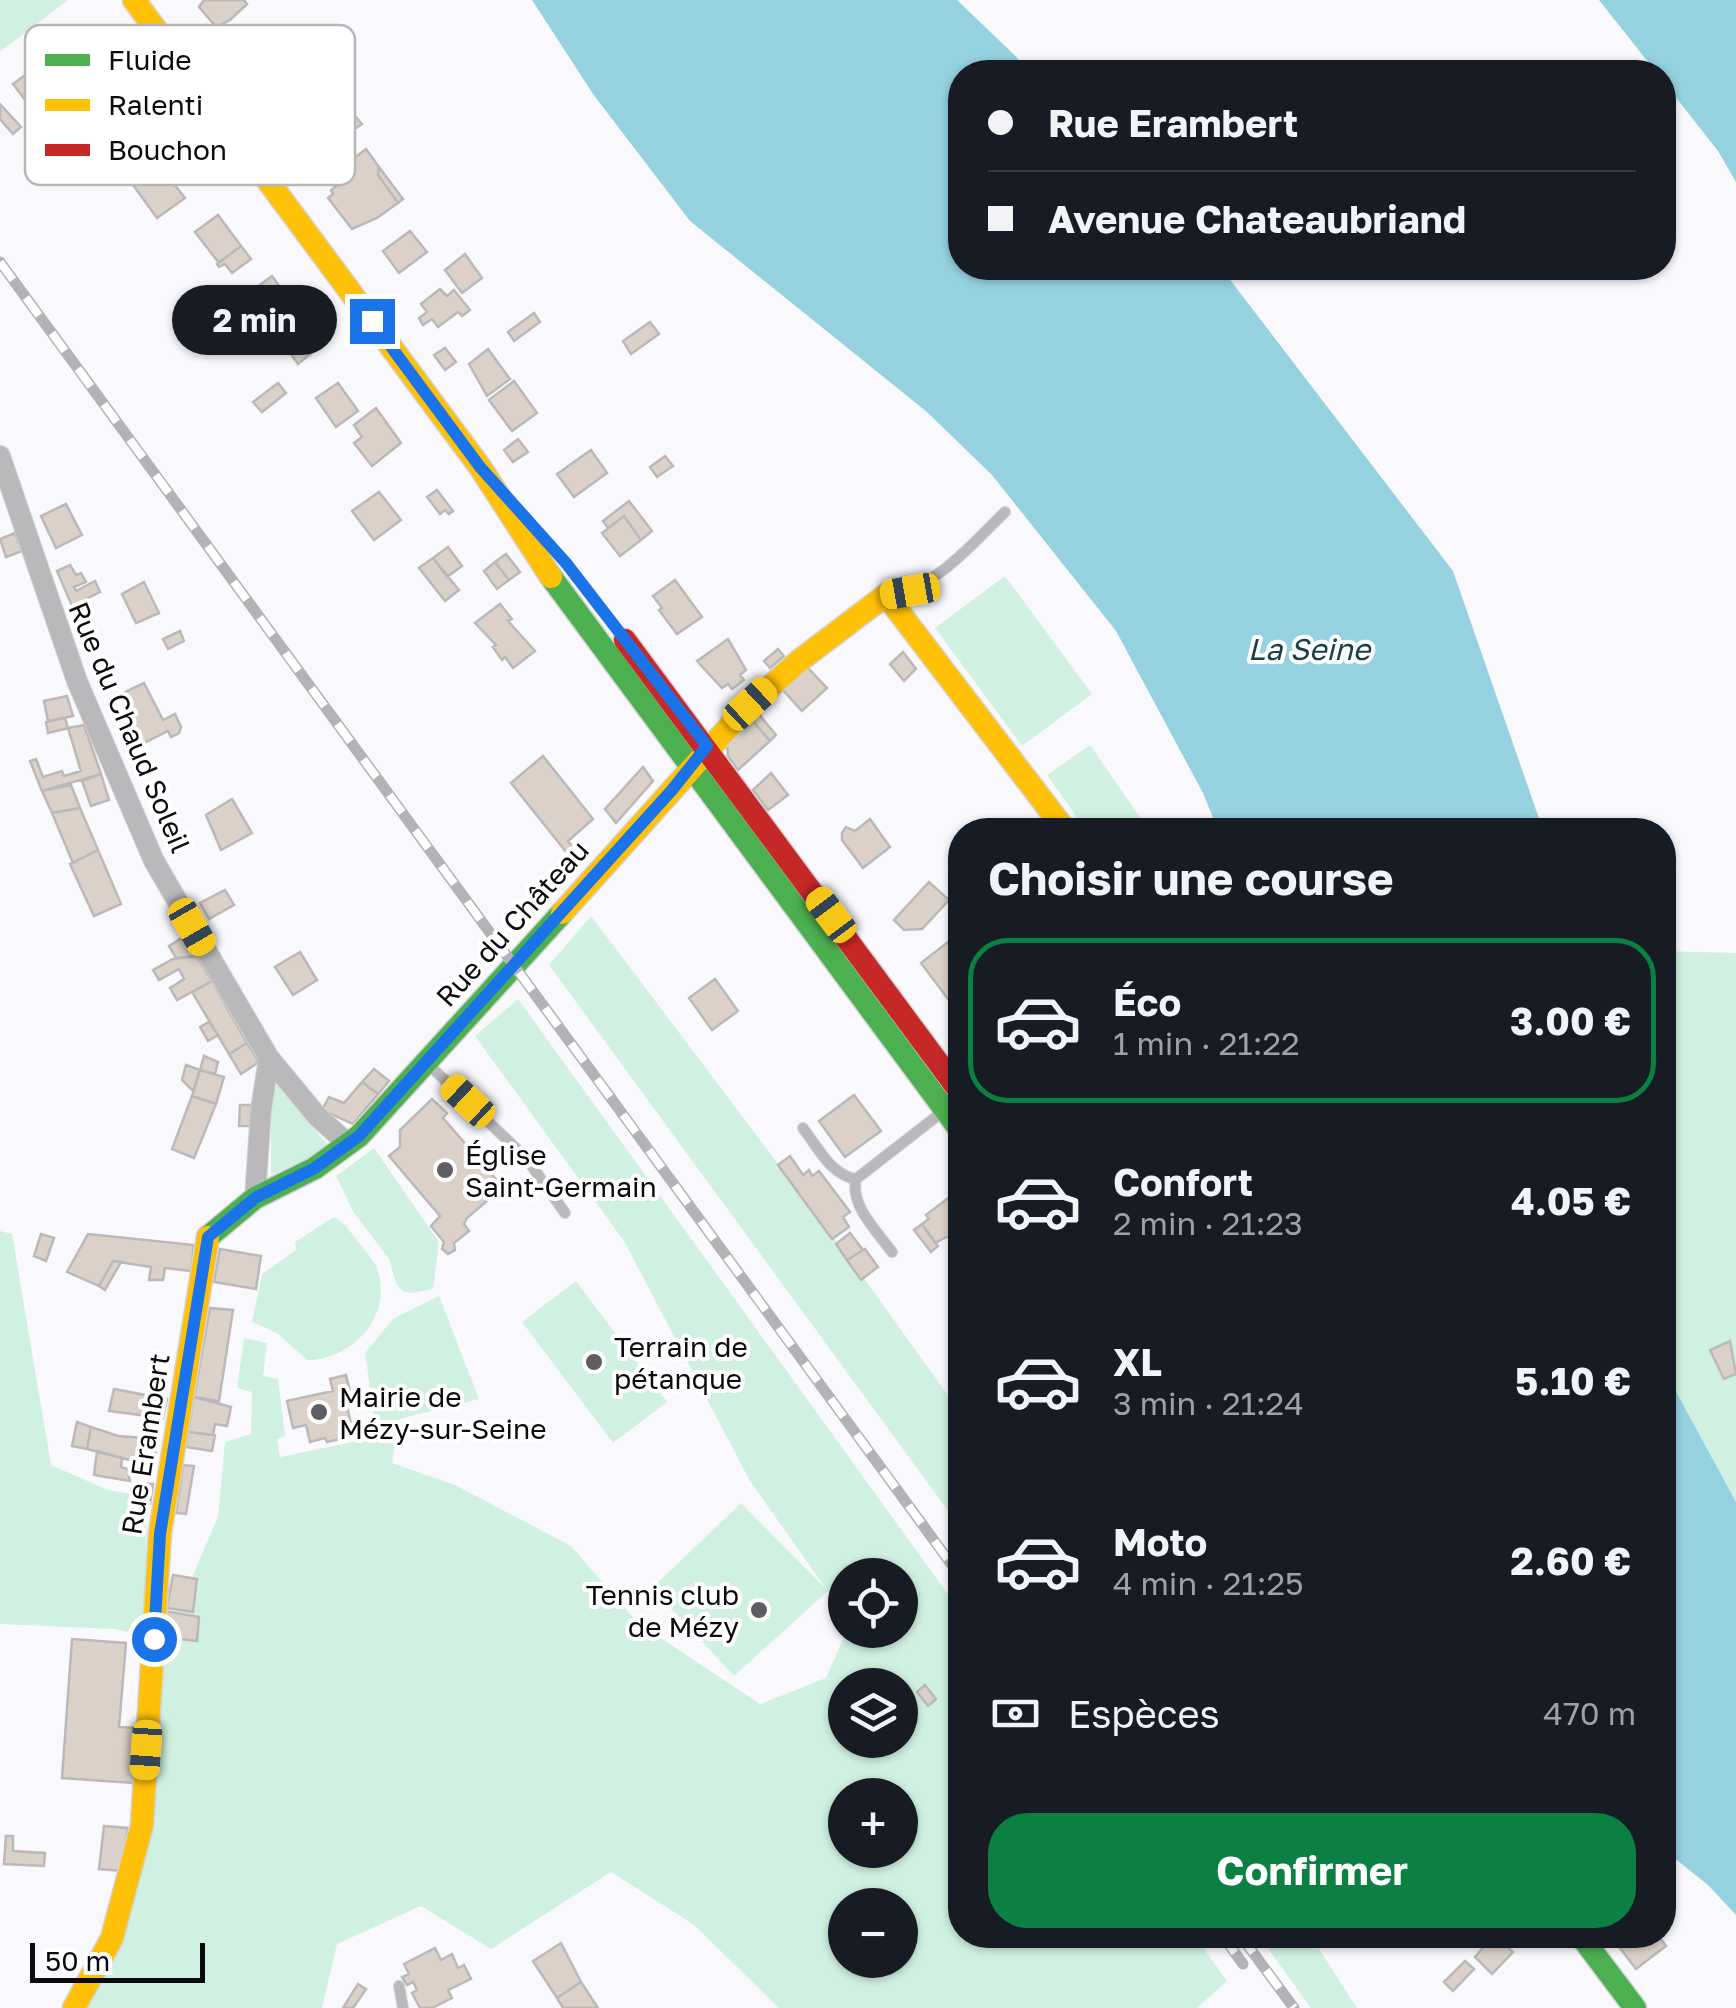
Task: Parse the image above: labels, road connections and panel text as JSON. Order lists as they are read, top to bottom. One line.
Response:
{"streets":{"main road":["Rue du Château","Rue Erambert"],"street":["Rue du Chaud Soleil"]},"crossings":[["Rue du Chaud Soleil","Rue du Château"],["Rue du Chaud Soleil","Rue Erambert"],["Rue du Château","Rue Erambert"]],"water":["La Seine"],"places":["Église Saint-Germain","Terrain de pétanque","Mairie de Mézy-sur-Seine","Tennis club de Mézy"],"legend":["Fluide","Ralenti","Bouchon"],"scale_bar":"50 m","page":{"banner":["Rue Erambert","Avenue Chateaubriand"],"bubble":"2 min","heading":"Choisir une course","list":[{"name":"Éco","note":"1 min · 21:22","value":"3.00 €"},{"name":"Confort","note":"2 min · 21:23","value":"4.05 €"},{"name":"XL","note":"3 min · 21:24","value":"5.10 €"},{"name":"Moto","note":"4 min · 21:25","value":"2.60 €"}],"map_buttons":["+","−"],"pay":["Espèces","470 m"],"buttons":"Confirmer","scale":"50 m"}}
